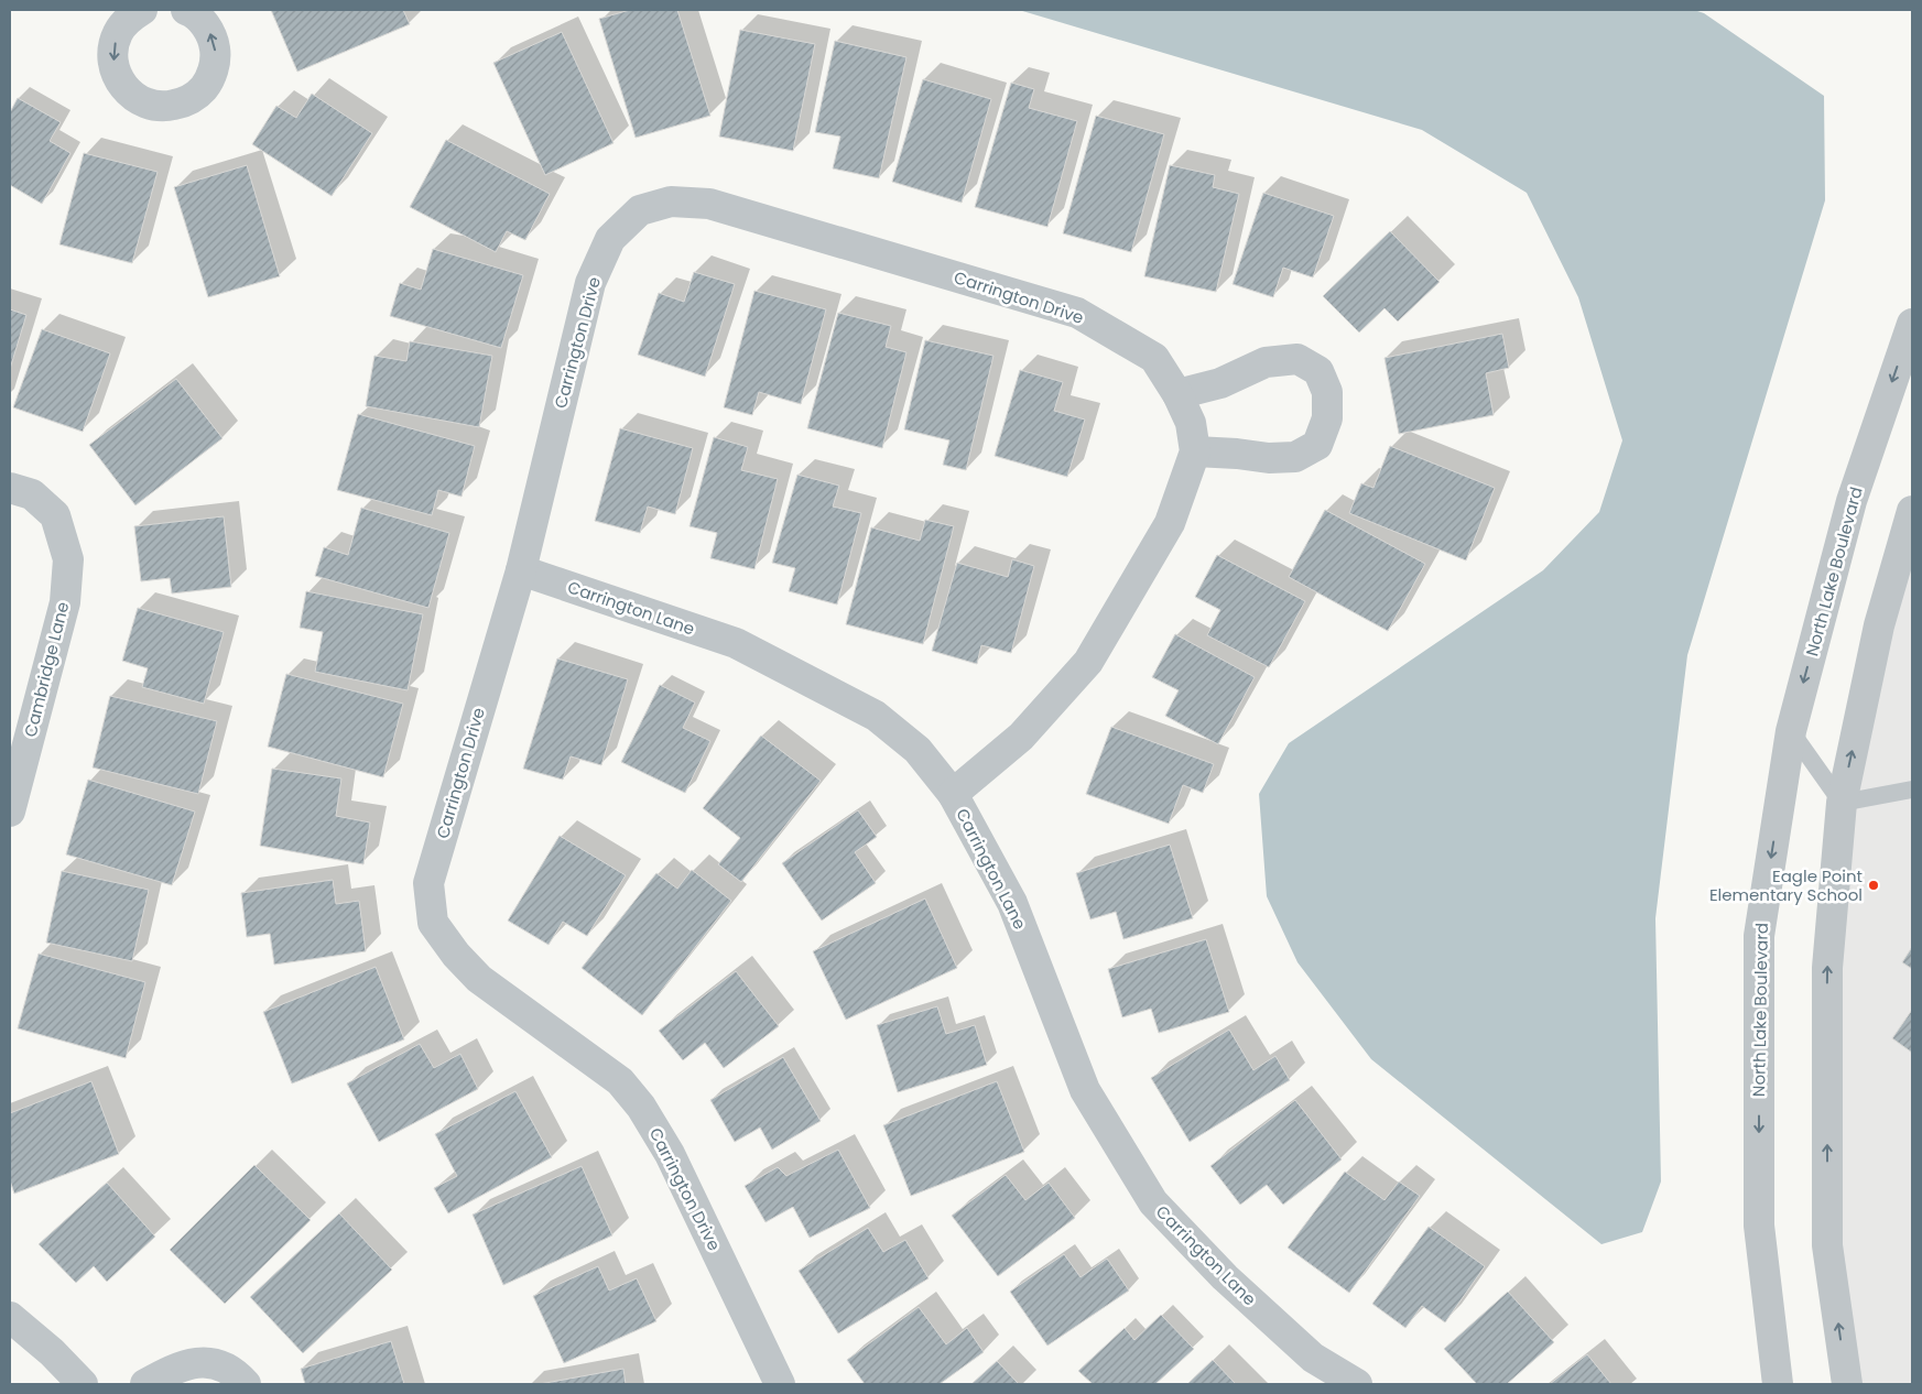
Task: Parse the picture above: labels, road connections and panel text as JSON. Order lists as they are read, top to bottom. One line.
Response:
{"streets":{"street":["Carrington Drive","North Lake Boulevard","Carrington Lane","Cambridge Lane"]},"crossings":[["Carrington Drive","Carrington Lane"]],"places":["Eagle Point Elementary School"]}
